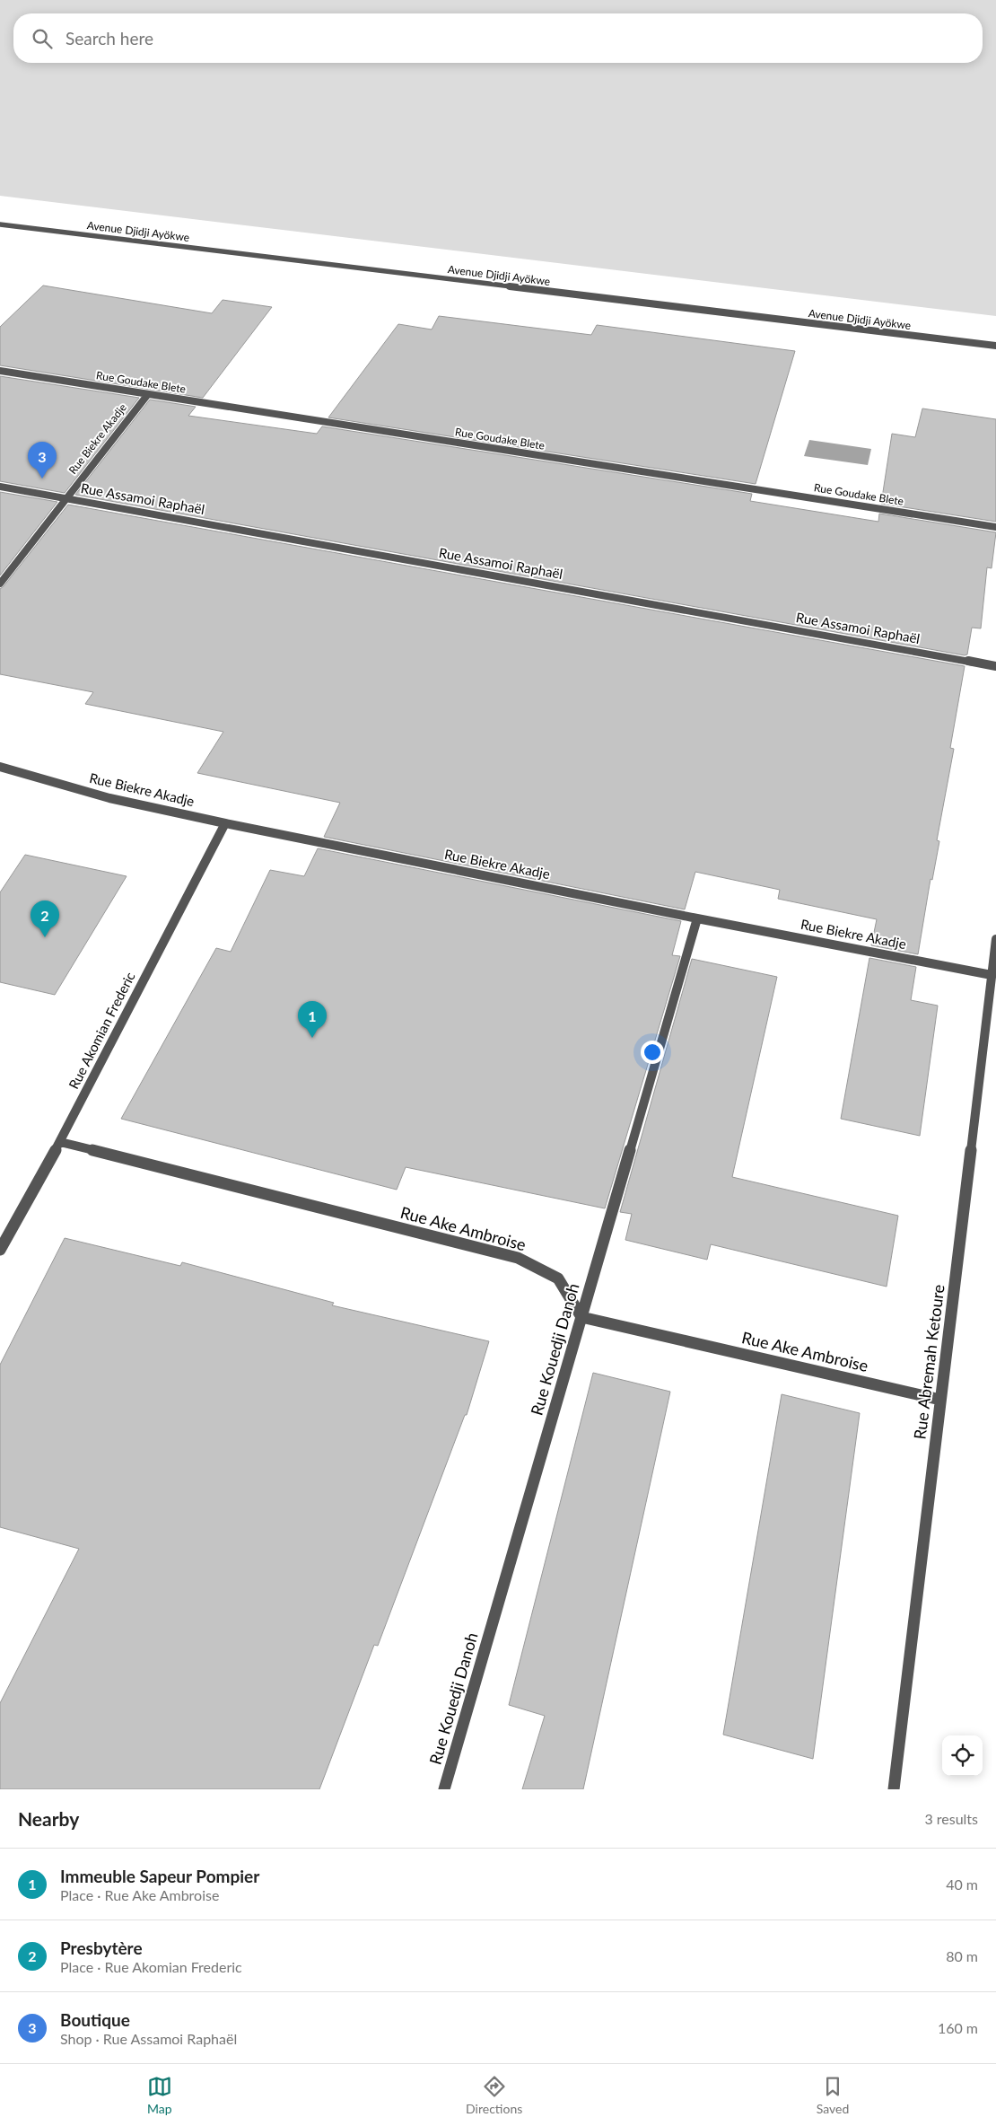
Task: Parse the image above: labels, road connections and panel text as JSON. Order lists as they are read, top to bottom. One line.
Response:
{"streets":{"street":["Avenue Djidji Ayökwe","Rue Goudake Blete","Rue Biekre Akadje","Rue Assamoi Raphaël","Rue Akomian Frederic","Rue Ake Ambroise","Rue Kouedji Danoh","Rue Abremah Ketoure"]},"crossings":[["Rue Goudake Blete","Rue Biekre Akadje"],["Rue Biekre Akadje","Rue Assamoi Raphaël"],["Rue Biekre Akadje","Rue Akomian Frederic"],["Rue Biekre Akadje","Rue Kouedji Danoh"],["Rue Biekre Akadje","Rue Abremah Ketoure"],["Rue Akomian Frederic","Rue Ake Ambroise"],["Rue Ake Ambroise","Rue Kouedji Danoh"],["Rue Ake Ambroise","Rue Abremah Ketoure"]],"page":{"search":"Search here","pins":["3","2","1"],"heading":["Nearby","3 results"],"list":[{"mark":"1","name":"Immeuble Sapeur Pompier","note":"Place · Rue Ake Ambroise","value":"40 m"},{"mark":"2","name":"Presbytère","note":"Place · Rue Akomian Frederic","value":"80 m"},{"mark":"3","name":"Boutique","note":"Shop · Rue Assamoi Raphaël","value":"160 m"}],"nav":["Map","Directions","Saved"]}}
